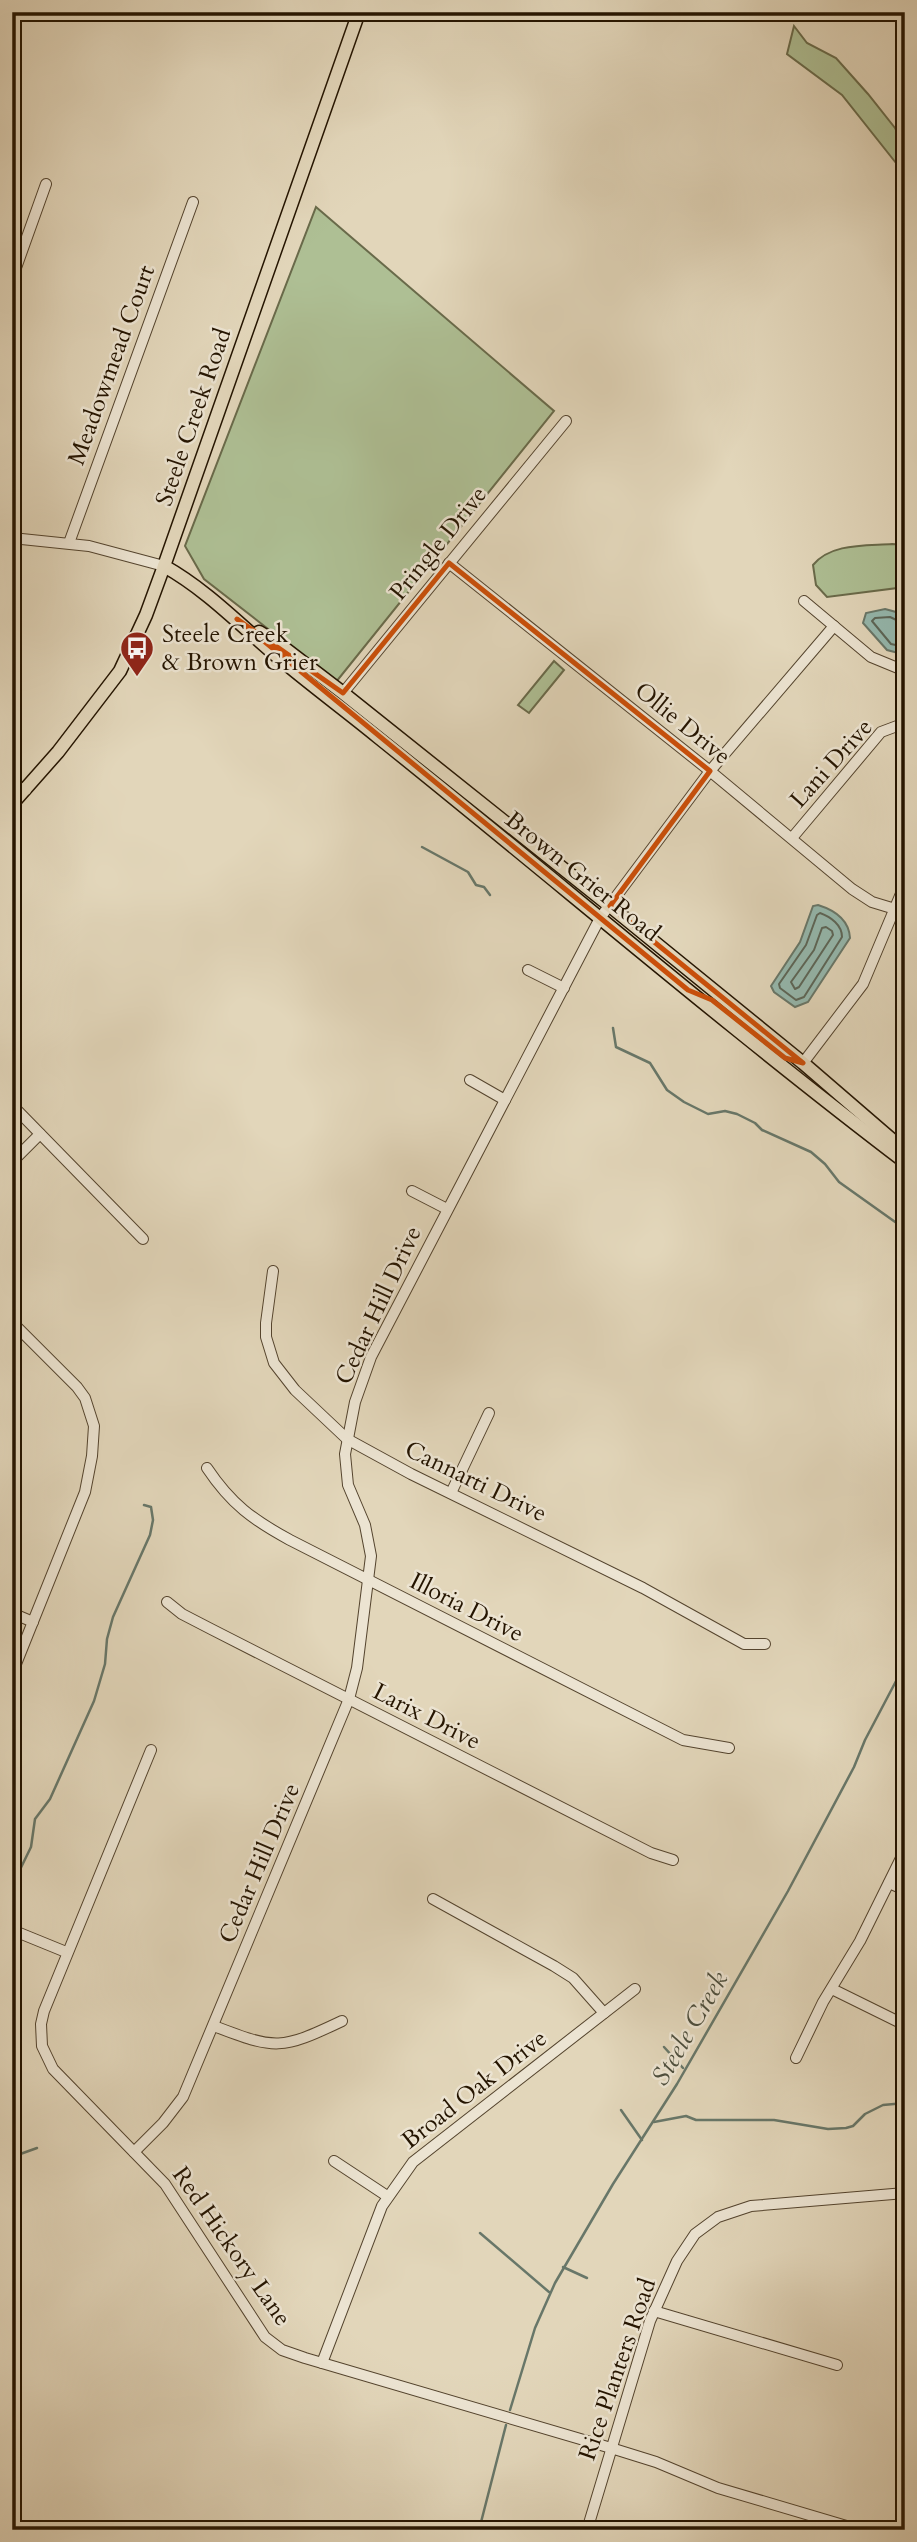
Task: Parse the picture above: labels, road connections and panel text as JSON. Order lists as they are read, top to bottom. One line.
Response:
{"streets":{"main road":["Steele Creek Road","Brown Grier Road"],"street":["Meadowmead Court","Pringle Drive","Ollie Drive","Lani Drive","Cedar Hill Drive","Cannarti Drive","Illoria Drive","Larix Drive","Broad Oak Drive","Red Hickory Lane","Rice Planters Road"]},"crossings":[["Meadowmead Court","Brown Grier Road"],["Steele Creek Road","Brown Grier Road"],["Pringle Drive","Ollie Drive"],["Pringle Drive","Brown Grier Road"],["Ollie Drive","Lani Drive"],["Ollie Drive","Cedar Hill Drive"],["Brown Grier Road","Cedar Hill Drive"],["Cedar Hill Drive","Cannarti Drive"],["Cedar Hill Drive","Illoria Drive"],["Cedar Hill Drive","Larix Drive"],["Cedar Hill Drive","Red Hickory Lane"],["Broad Oak Drive","Red Hickory Lane"],["Red Hickory Lane","Rice Planters Road"]],"water":["Steele Creek"],"places":{"bus stop":["Steele Creek & Brown Grier"]}}
